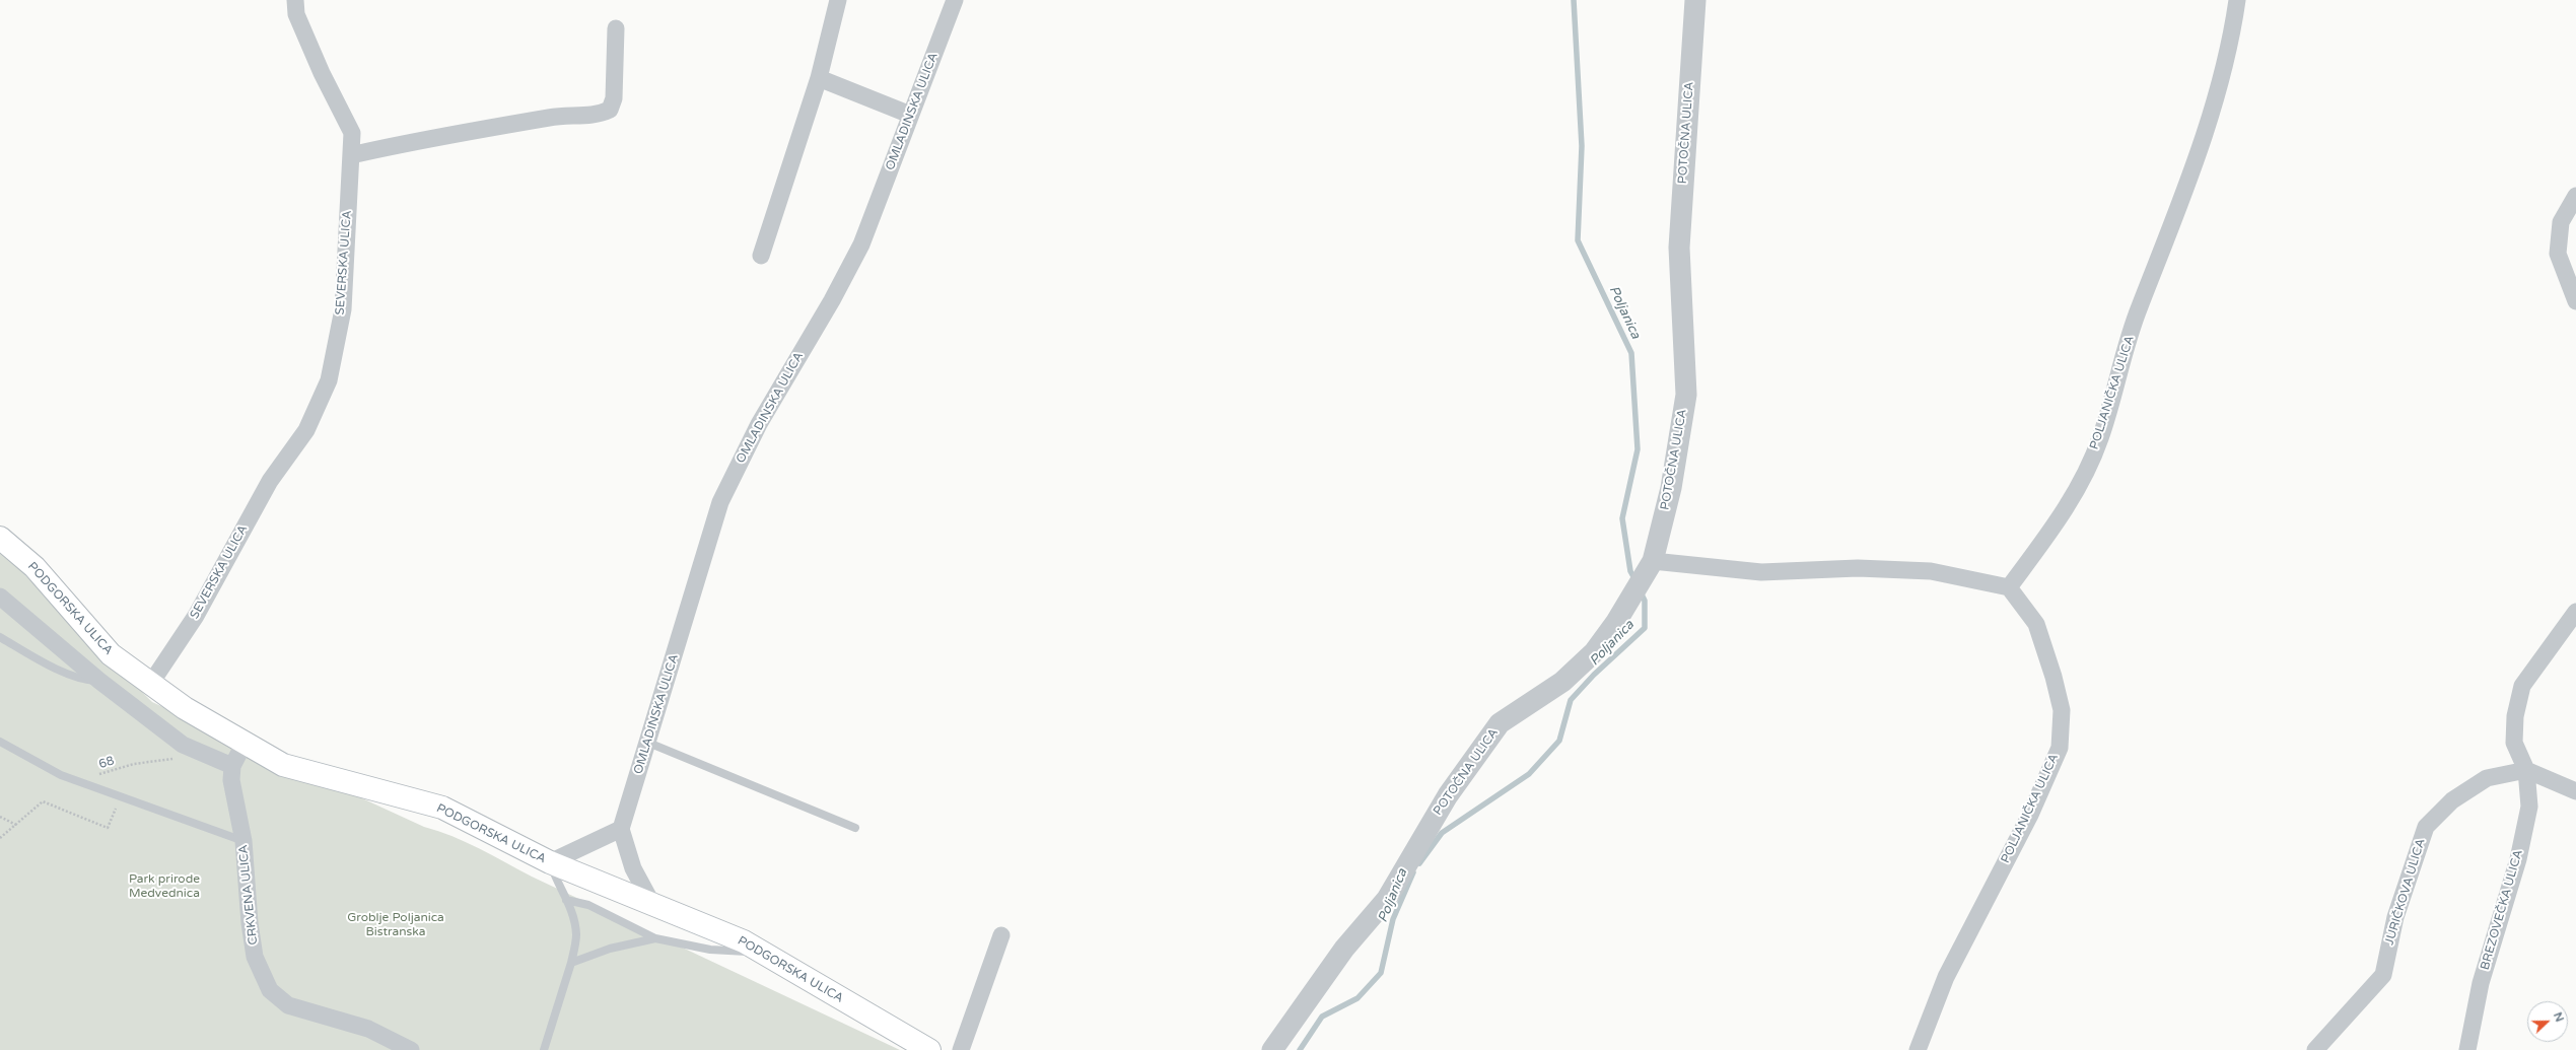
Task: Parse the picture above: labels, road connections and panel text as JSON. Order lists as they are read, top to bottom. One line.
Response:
{"streets":{"main road":["PODGORSKA ULICA"],"street":["OMLADINSKA ULICA","POTOČNA ULICA","SEVERSKA ULICA","POLJANIČKA ULICA","JURIČKOVA ULICA","CRKVENA ULICA","BREZOVEČKA ULICA"],"path":["68"]},"crossings":[["SEVERSKA ULICA","PODGORSKA ULICA"],["PODGORSKA ULICA","CRKVENA ULICA"],["JURIČKOVA ULICA","BREZOVEČKA ULICA"]],"water":["Poljanica"],"parks":["Park prirode Medvednica","Groblje Poljanica Bistranska"],"north":"right"}
